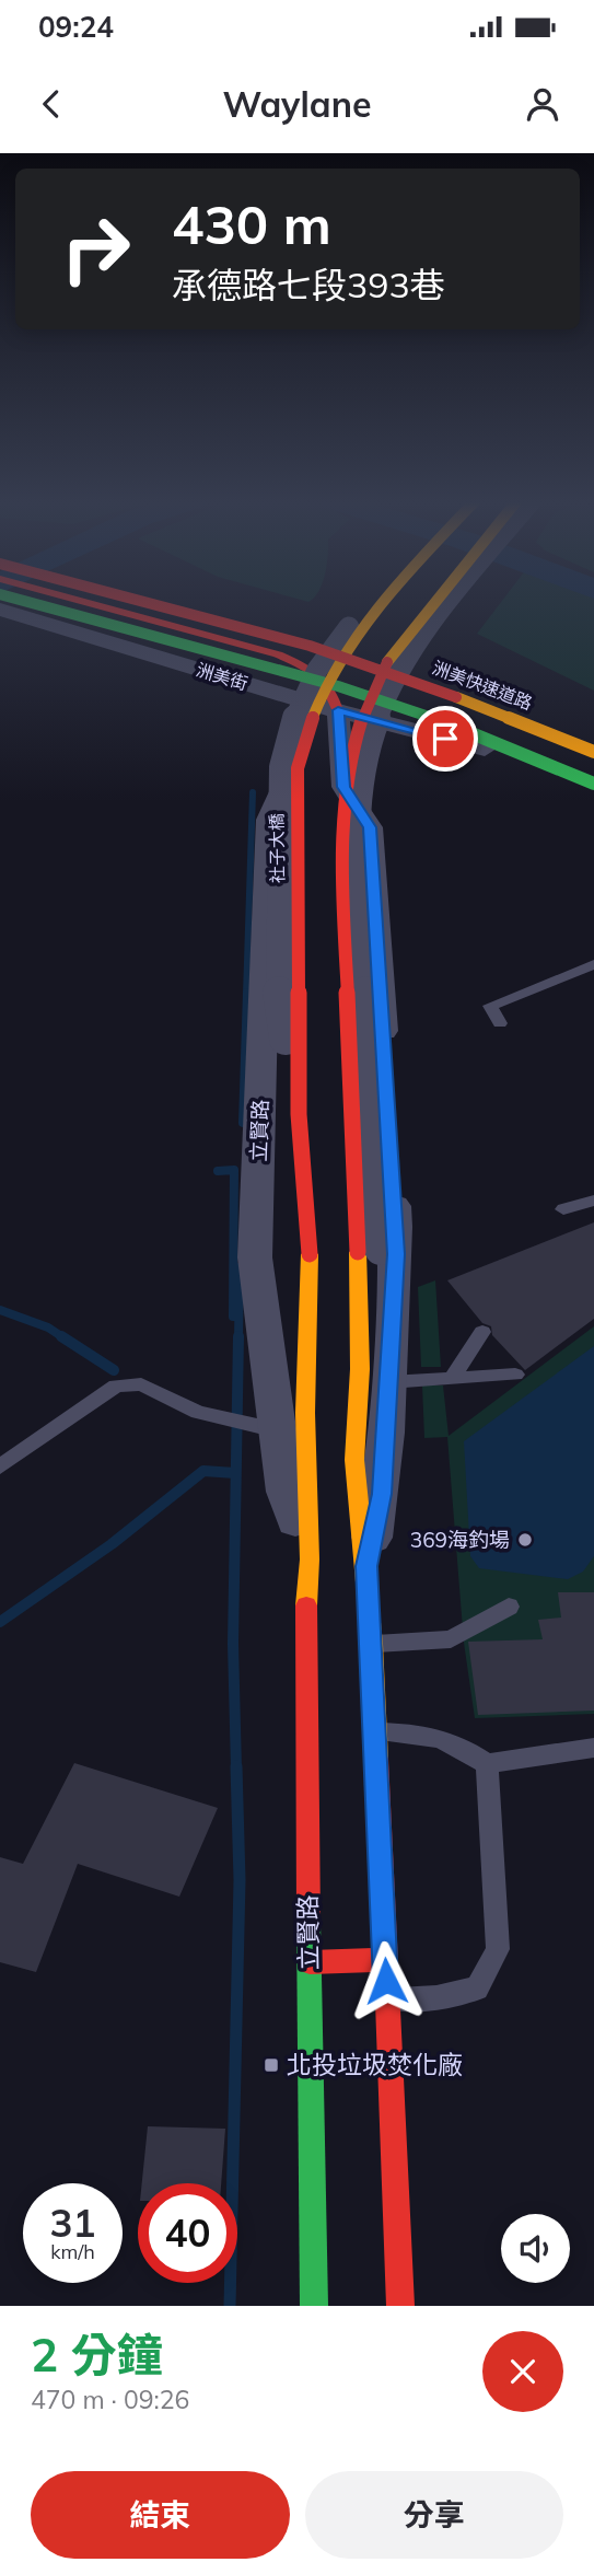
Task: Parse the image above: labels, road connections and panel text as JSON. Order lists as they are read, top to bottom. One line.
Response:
{"streets":{"main road":["洲美快速道路","社子大橋","立賢路"],"street":["洲美街"]},"crossings":[["洲美街","立賢路"],["社子大橋","立賢路"]],"places":{"other":["369海釣場"],"transit":["北投垃圾焚化廠"]},"page":{"status":"09:24","header":"Waylane","turn":["430 m","承德路七段393巷"],"speed":"31 km/h","limit":"40","heading":["2 分鐘","470 m · 09:26"],"buttons":["結束","分享"]}}
